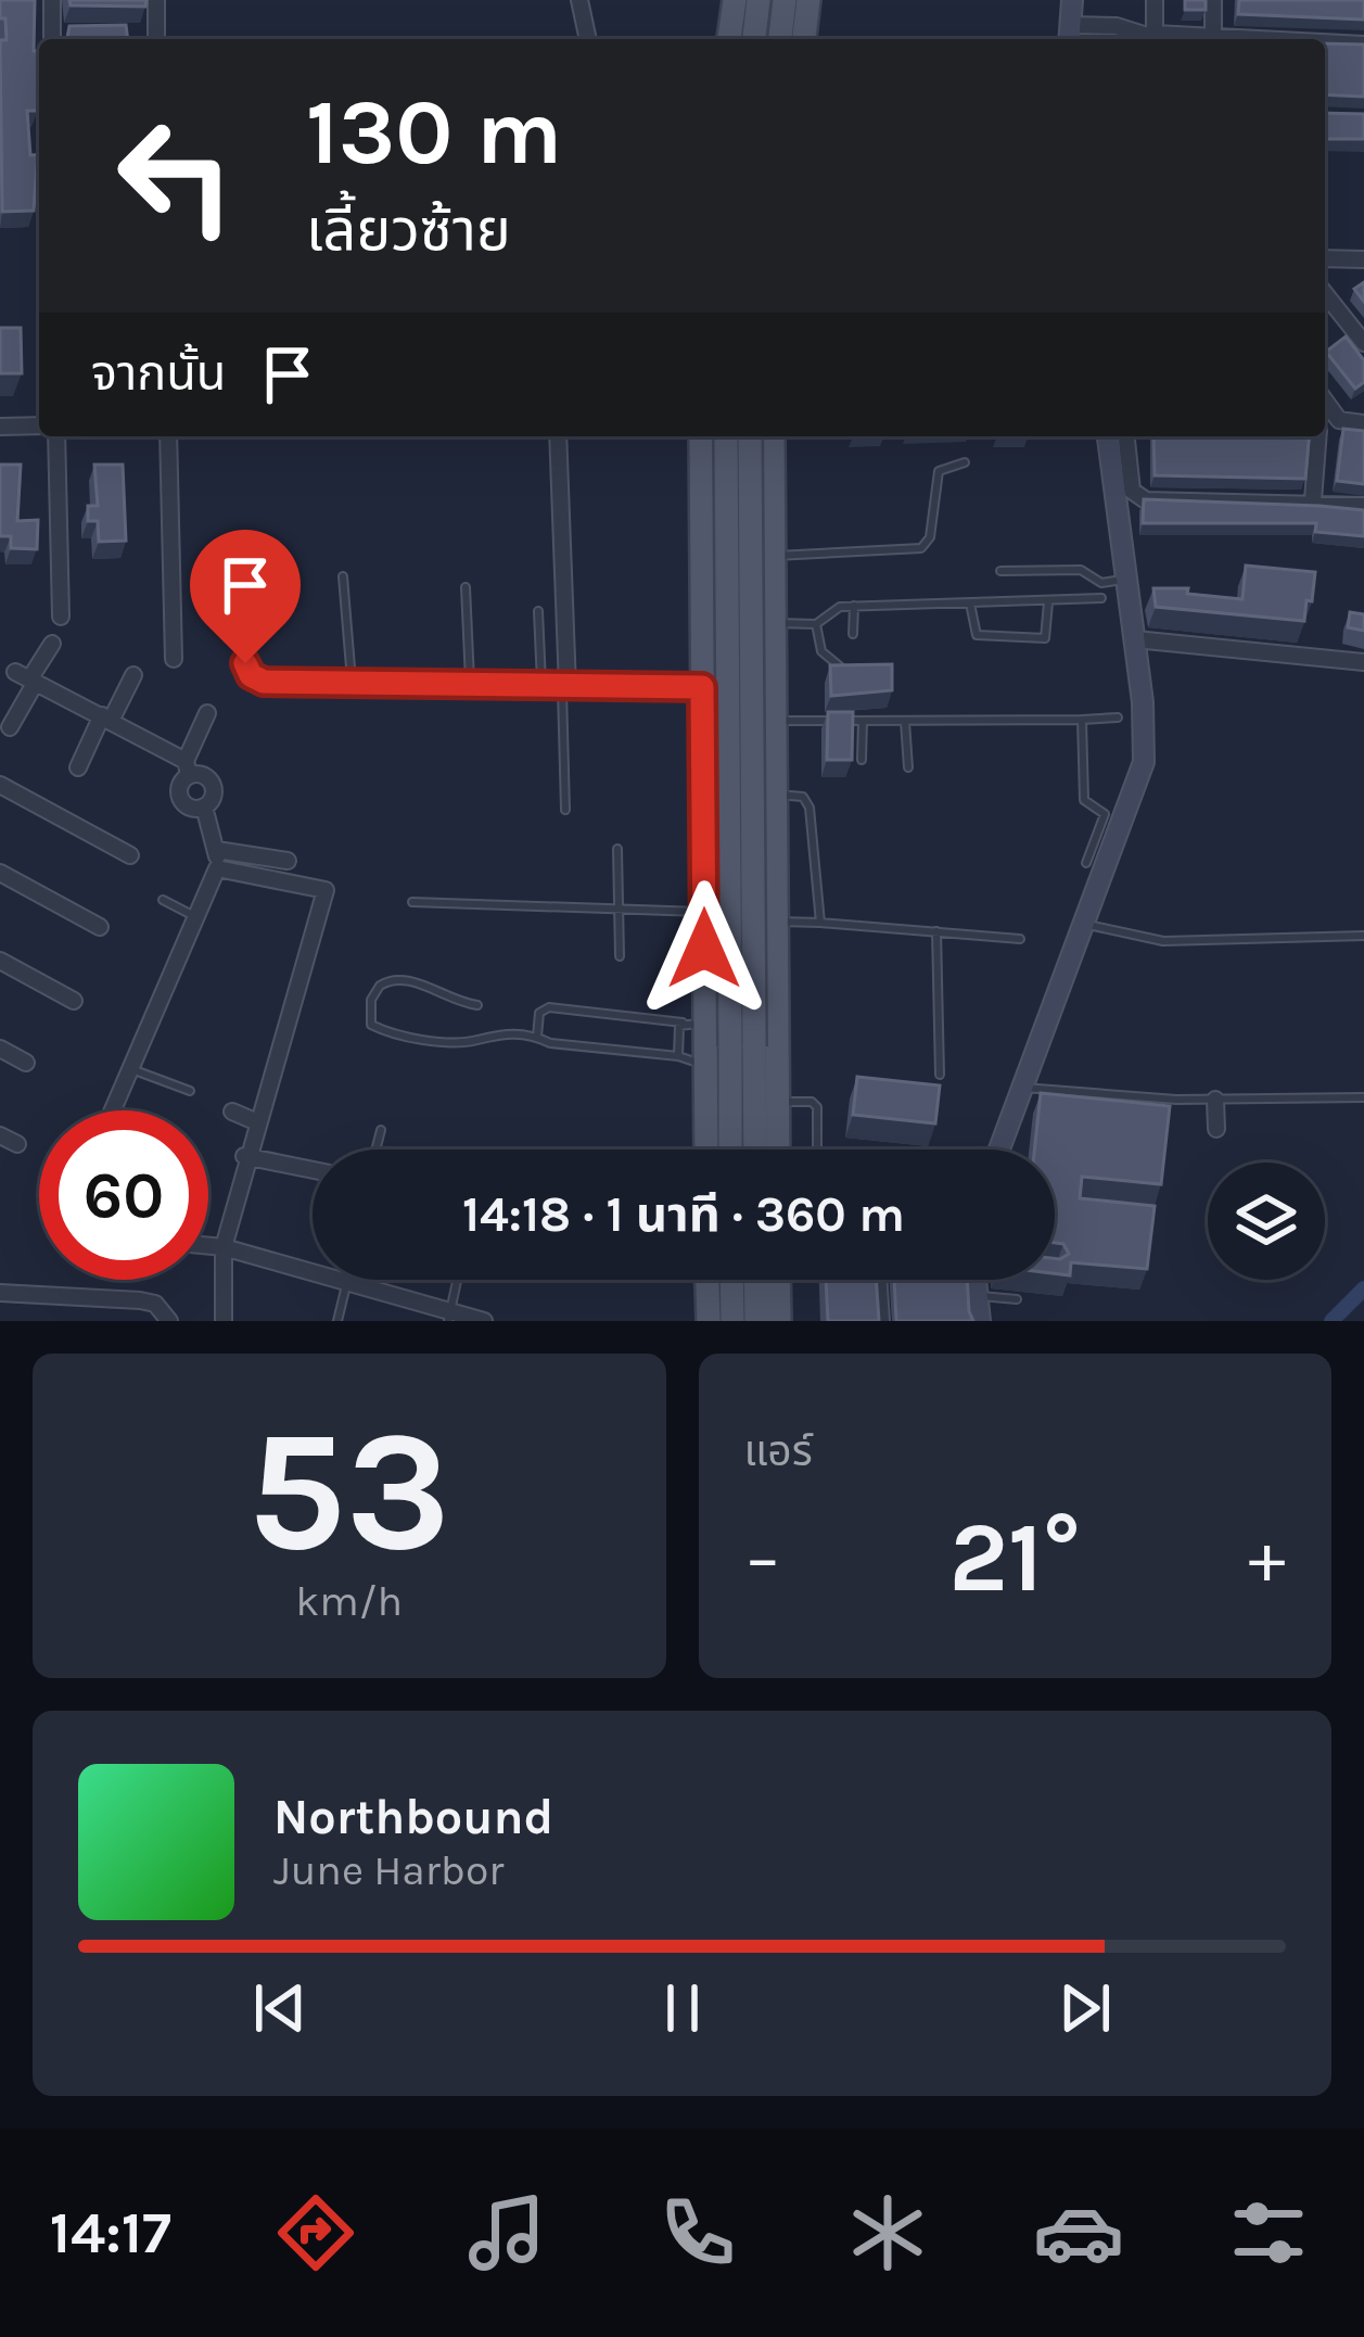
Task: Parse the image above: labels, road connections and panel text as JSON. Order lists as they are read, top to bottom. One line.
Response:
{"page":{"turn":["130 m","เลี้ยวซ้าย"],"then":"จากนั้น","limit":"60","trip":"14:18 · 1 นาที · 360 m","tile":[["53","km/h"],"แอร์"],"heat":["−","21°","+"],"song":["Northbound","June Harbor"],"tabs":"14:17"}}
